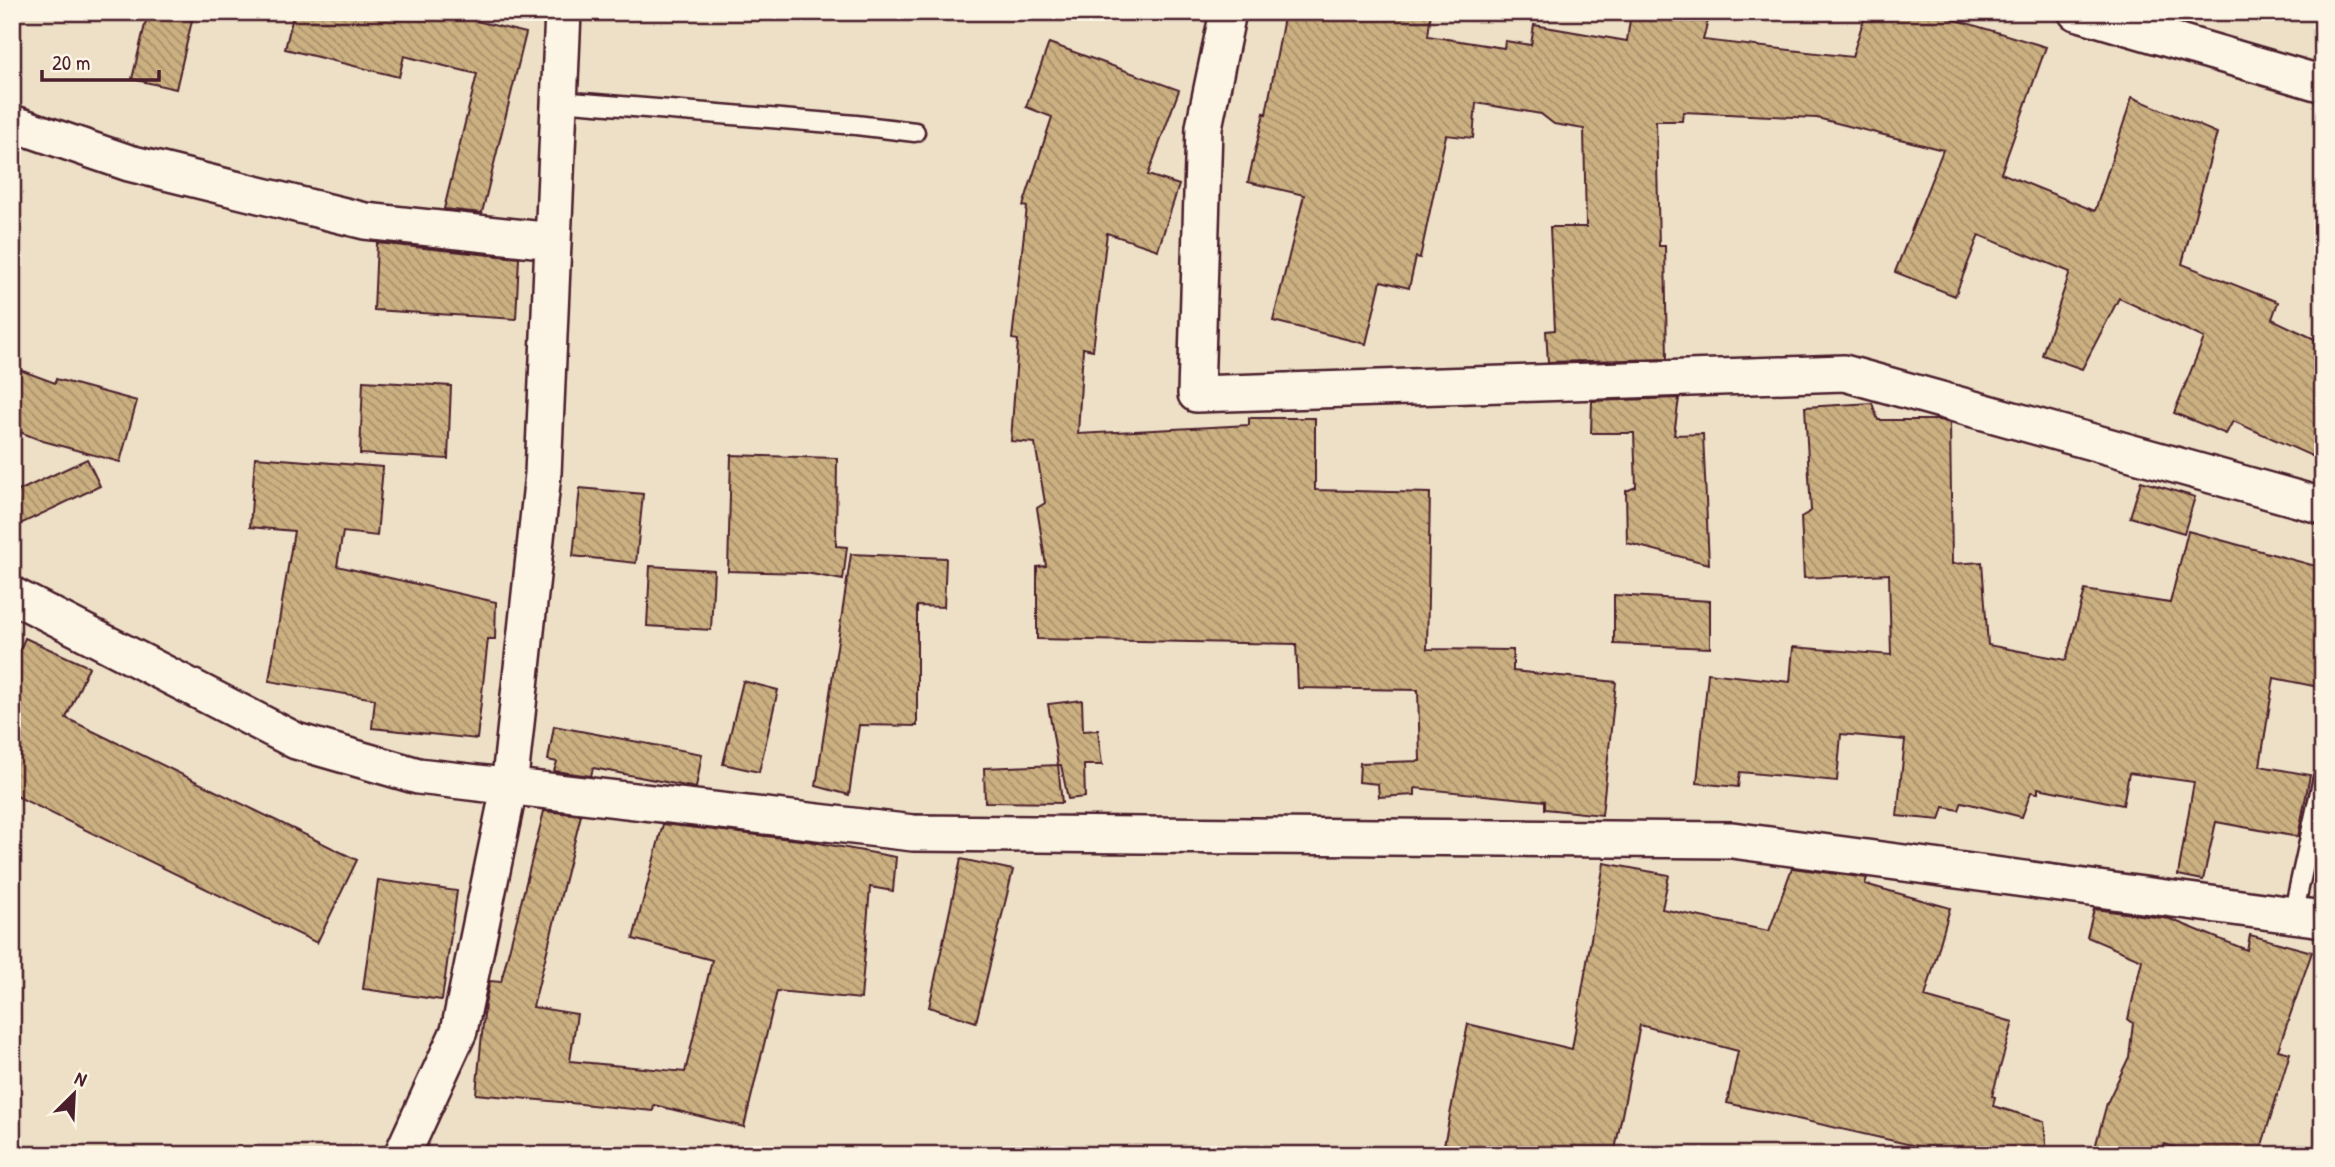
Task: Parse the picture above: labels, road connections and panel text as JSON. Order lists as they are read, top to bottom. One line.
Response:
{"scale_bar":"20 m","north":"top right"}
